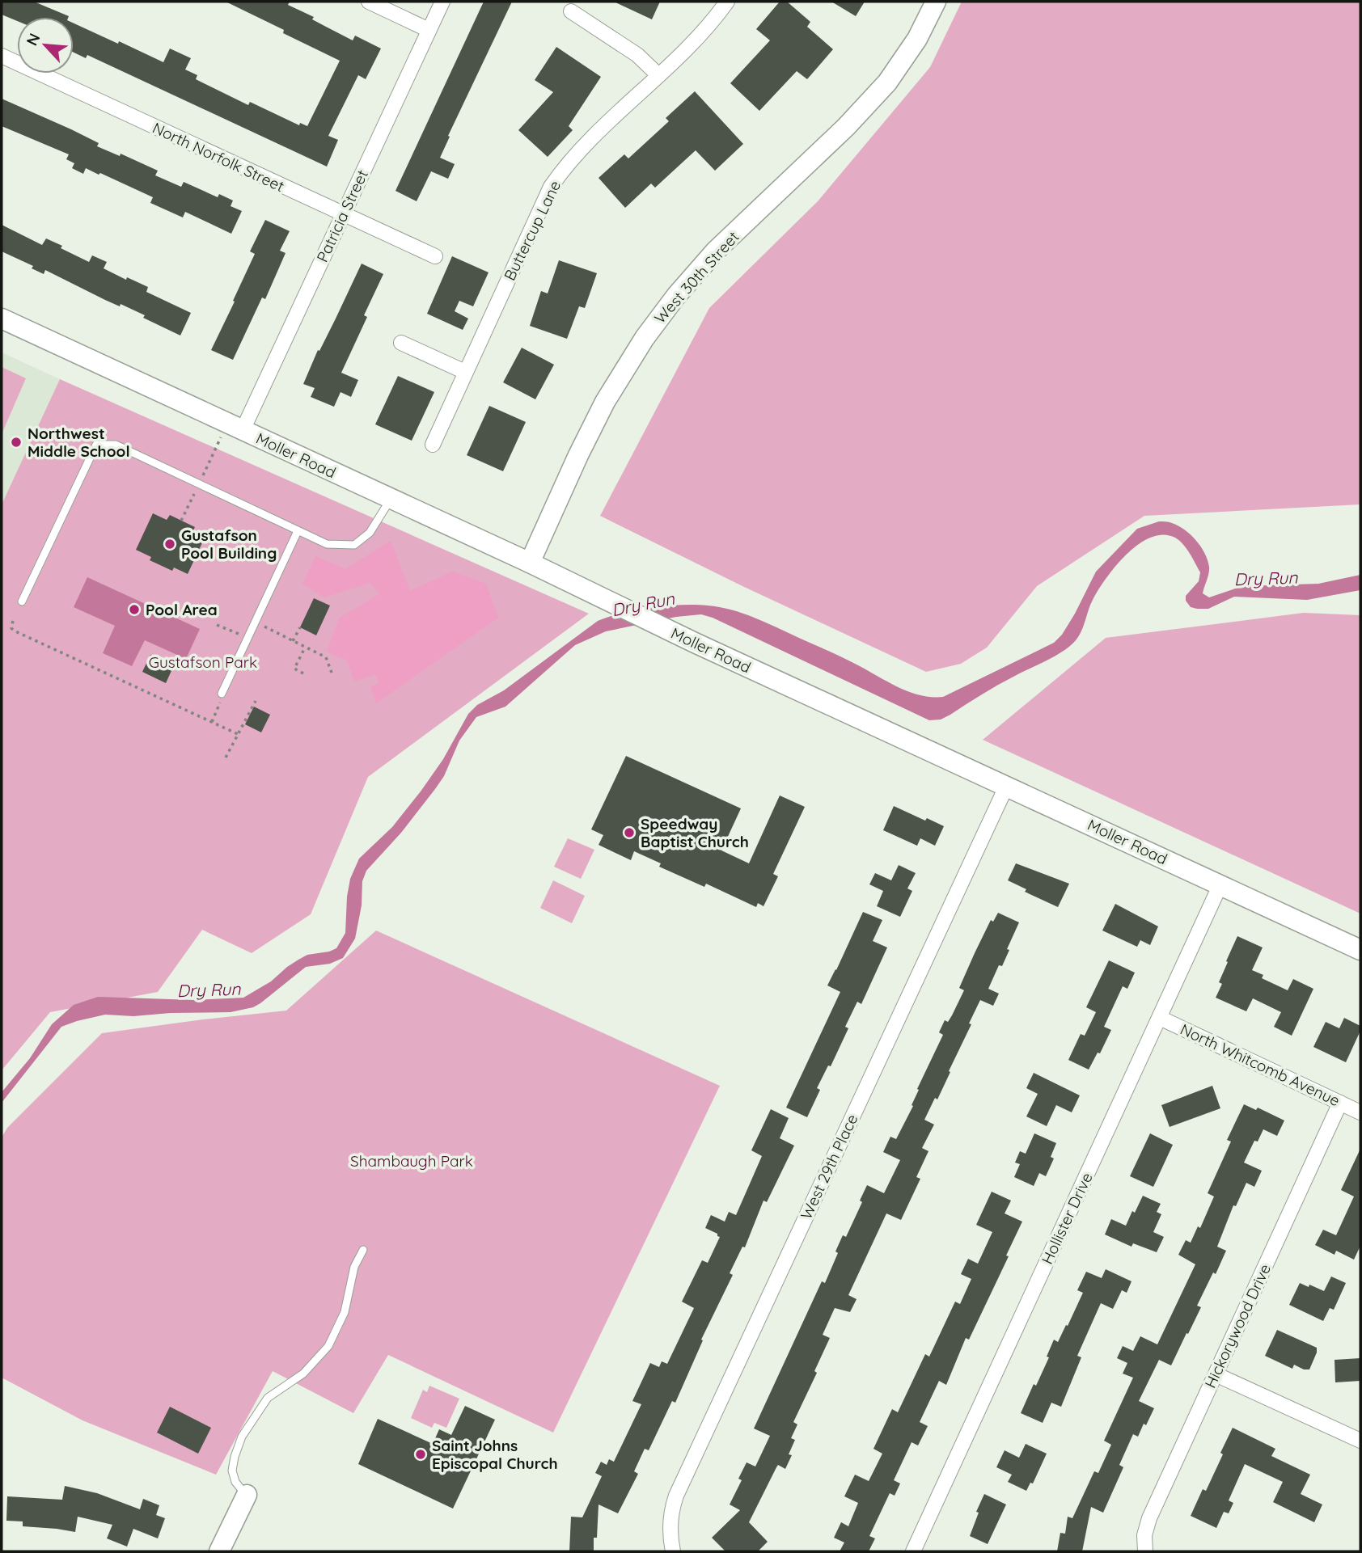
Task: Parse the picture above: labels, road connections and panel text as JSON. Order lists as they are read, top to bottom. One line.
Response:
{"streets":{"street":["North Norfolk Street","Patricia Street","Buttercup Lane","West 30th Street","Moller Road","North Whitcomb Avenue","West 29th Place","Hollister Drive","Hickorywood Drive"]},"crossings":[["North Norfolk Street","Patricia Street"],["Patricia Street","Moller Road"],["West 30th Street","Moller Road"],["Moller Road","West 29th Place"],["Moller Road","Hollister Drive"],["North Whitcomb Avenue","Hollister Drive"],["North Whitcomb Avenue","Hickorywood Drive"]],"water":["Dry Run"],"parks":["Gustafson Park","Shambaugh Park"],"places":["Northwest Middle School","Gustafson Pool Building","Pool Area","Speedway Baptist Church","Saint Johns Episcopal Church"],"north":"top left"}
